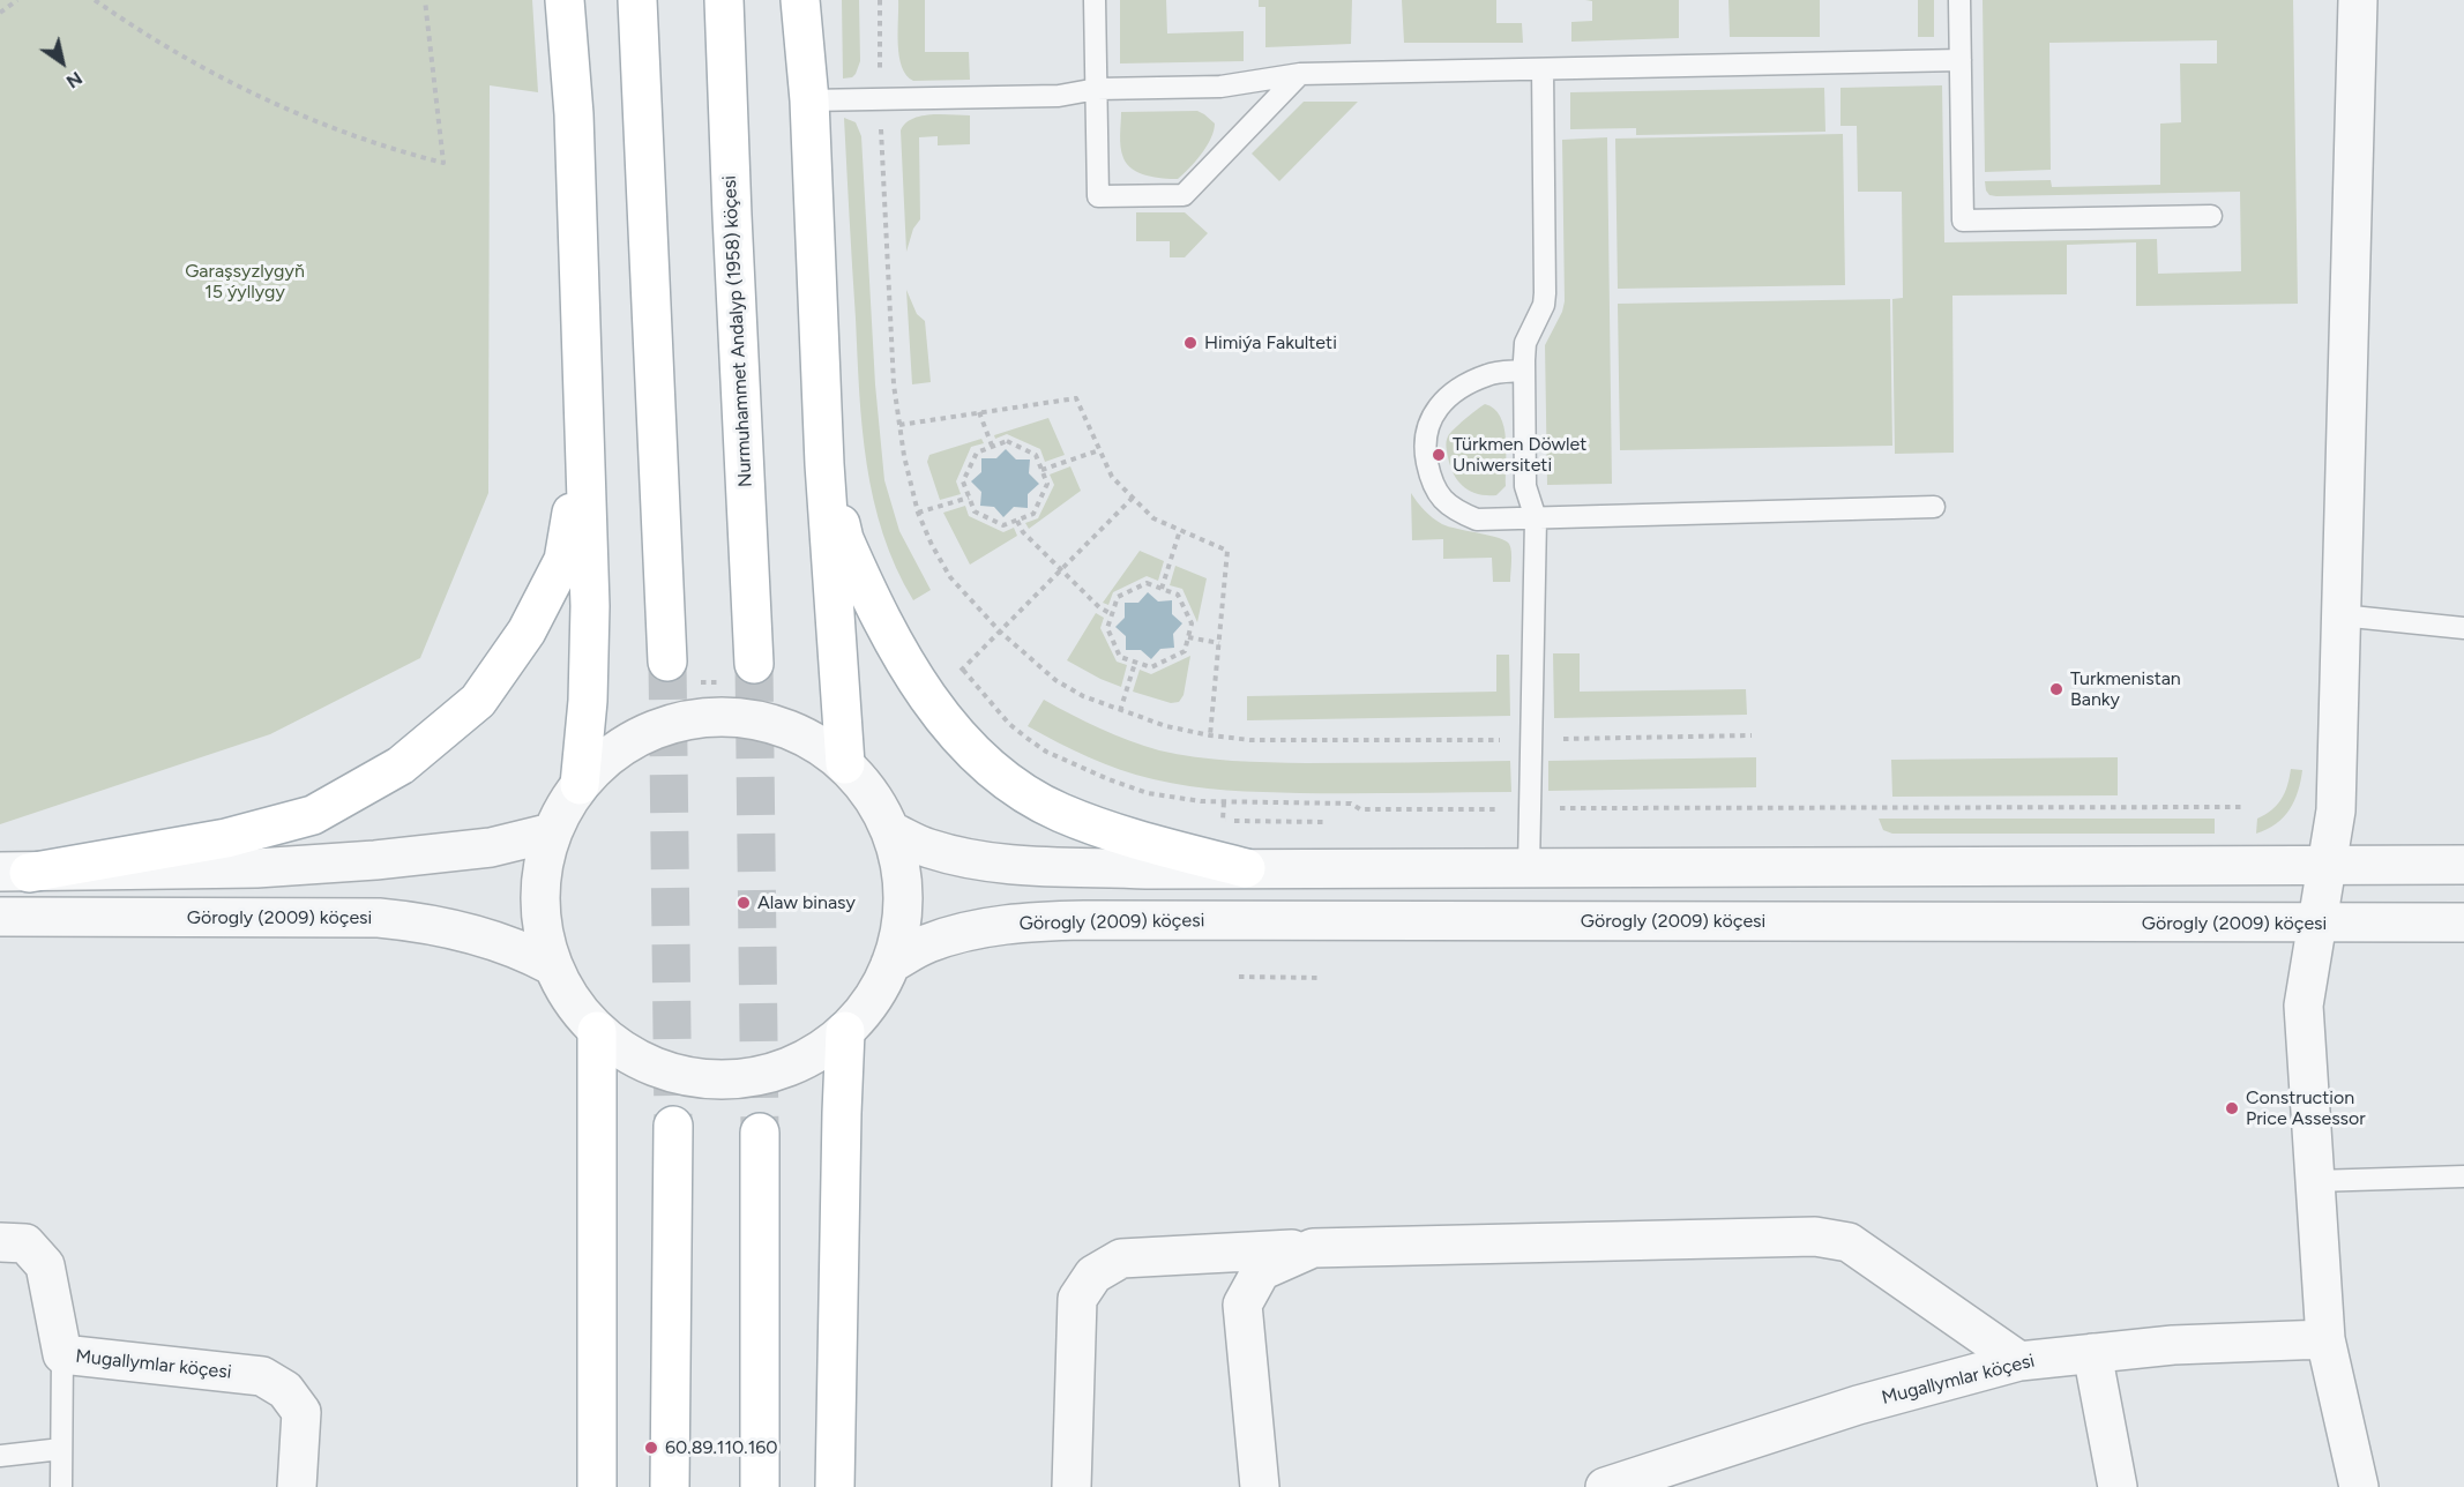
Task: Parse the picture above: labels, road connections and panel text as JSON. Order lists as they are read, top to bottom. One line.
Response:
{"streets":{"main road":["Nurmuhammet Andalyp (1958) köçesi"],"street":["Görogly (2009) köçesi","Mugallymlar köçesi"]},"parks":["Garaşsyzlygyň 15 ýyllygy"],"places":["Himiýa Fakulteti","Türkmen Döwlet Uniwersiteti","Turkmenistan Banky","Alaw binasy","Construction Price Assessor","60.89.110.160"],"north":"bottom right"}
